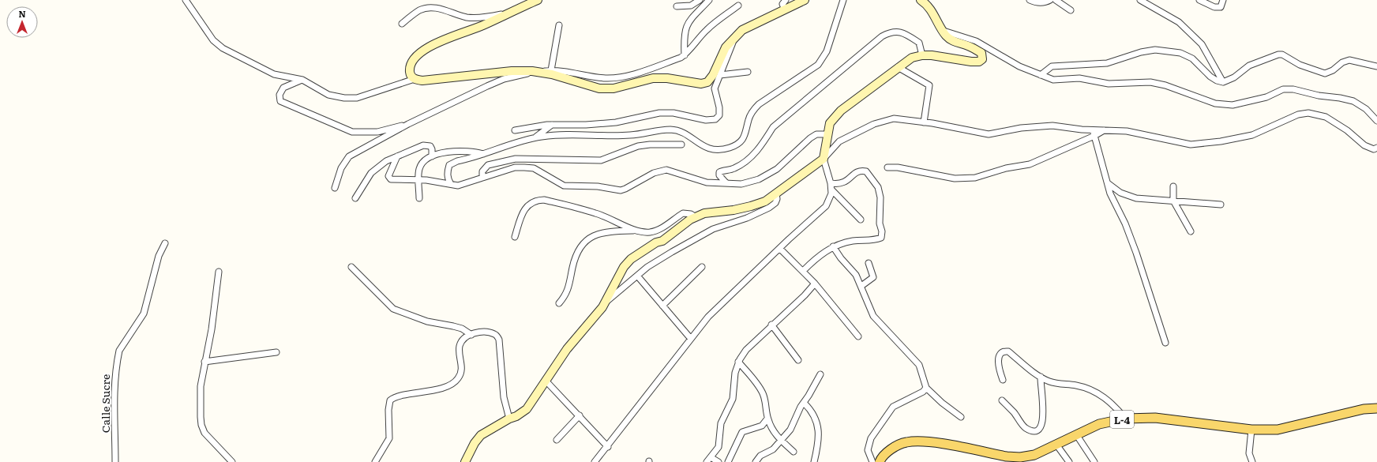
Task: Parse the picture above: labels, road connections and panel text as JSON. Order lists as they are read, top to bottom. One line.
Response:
{"streets":{"main road":["L-4"],"street":["Calle Sucre"]},"north":"top"}
